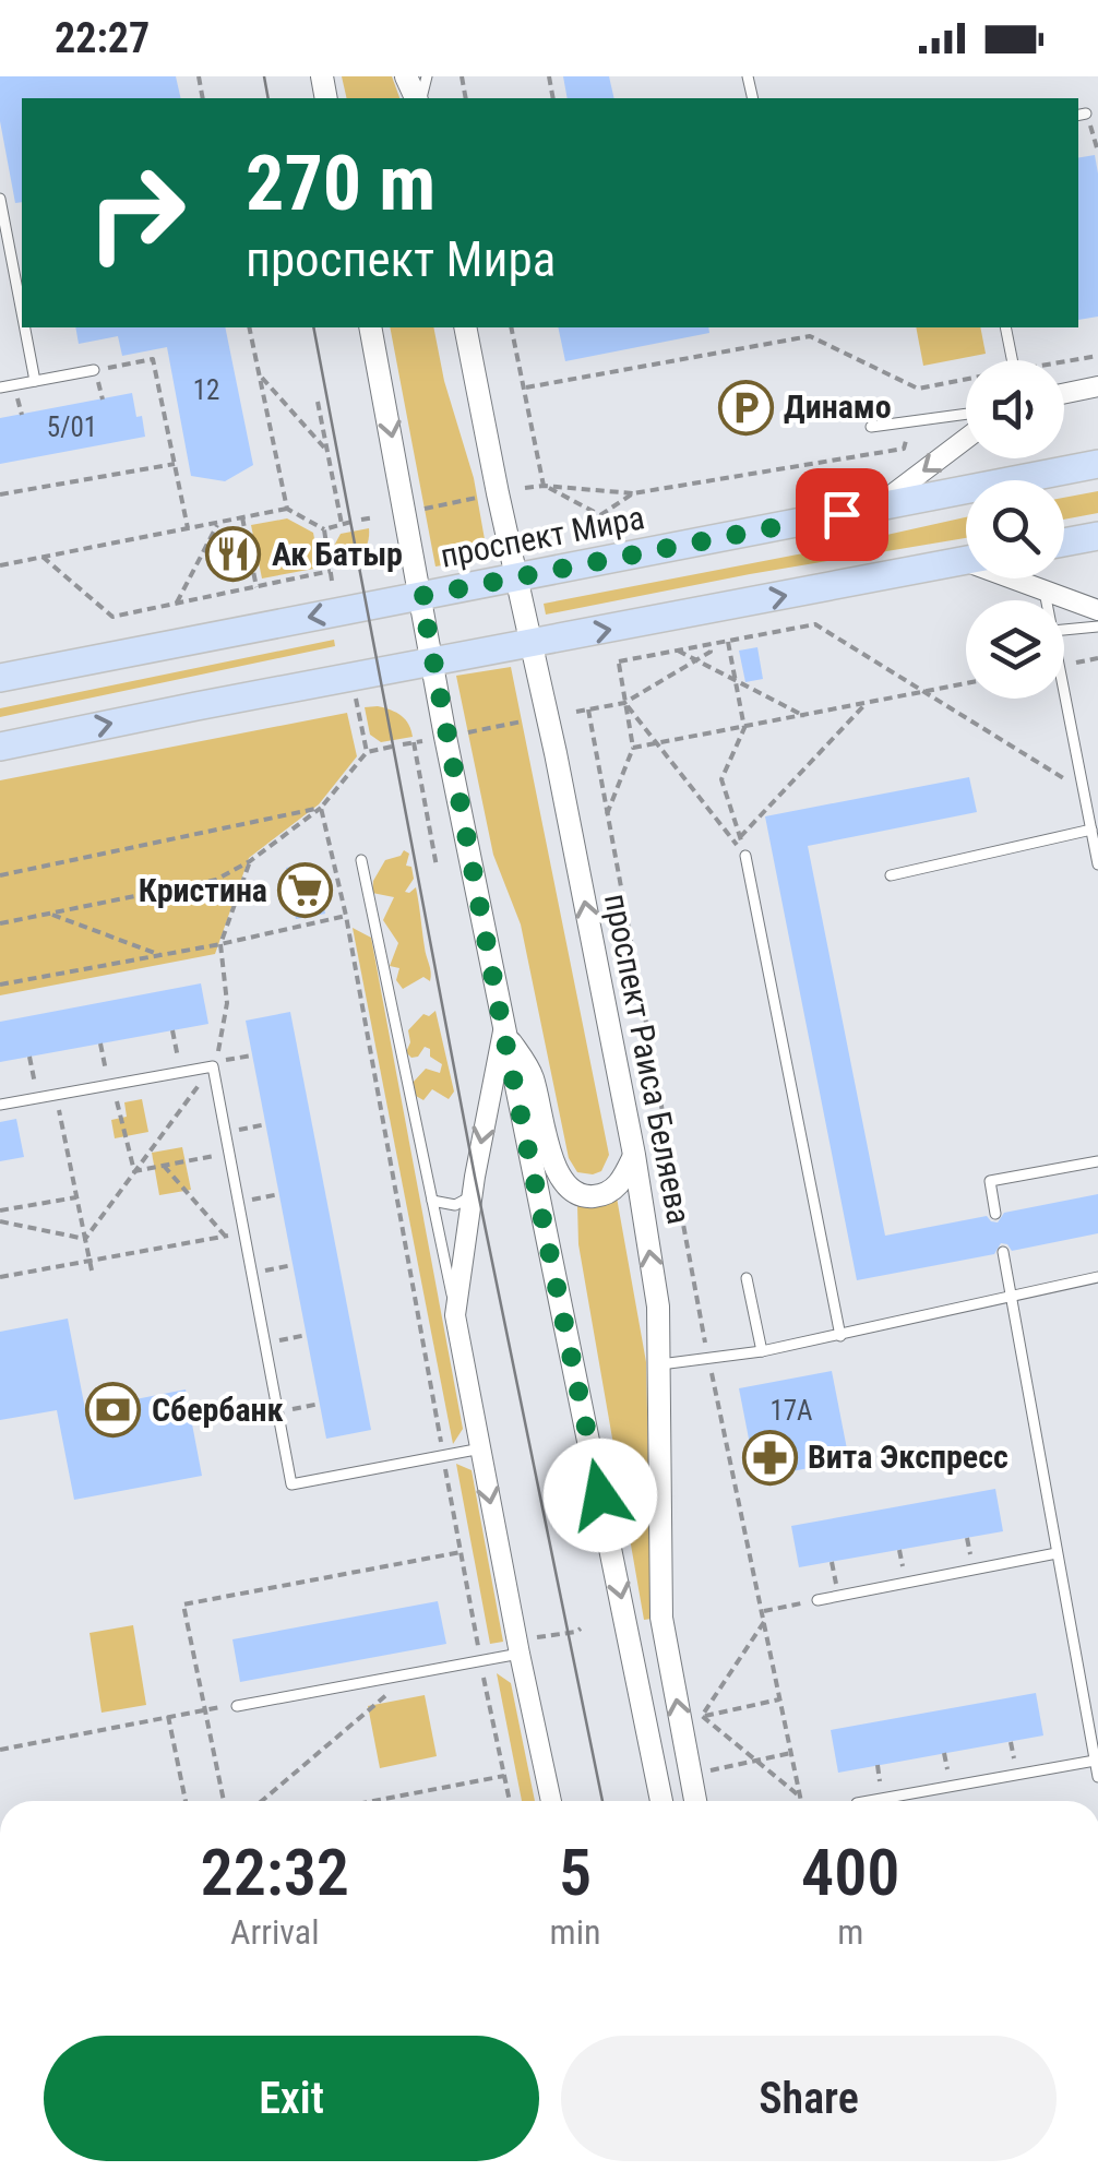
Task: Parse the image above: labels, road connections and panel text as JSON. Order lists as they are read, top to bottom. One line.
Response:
{"streets":{"main road":["проспект Мира"],"street":["проспект Раиса Беляева"]},"crossings":[["проспект Мира","проспект Раиса Беляева"]],"places":{"parking":["Динамо"],"restaurant":["Ак Батыр"],"supermarket":["Кристина"],"bank":["Сбербанк"],"pharmacy":["Вита Экспресс"]},"house_numbers":["12","5/01","17А"],"page":{"status":"22:27","turn":["270 m","проспект Мира"],"eta":["22:32","Arrival","5","min","400","m"],"buttons":["Exit","Share"]}}
